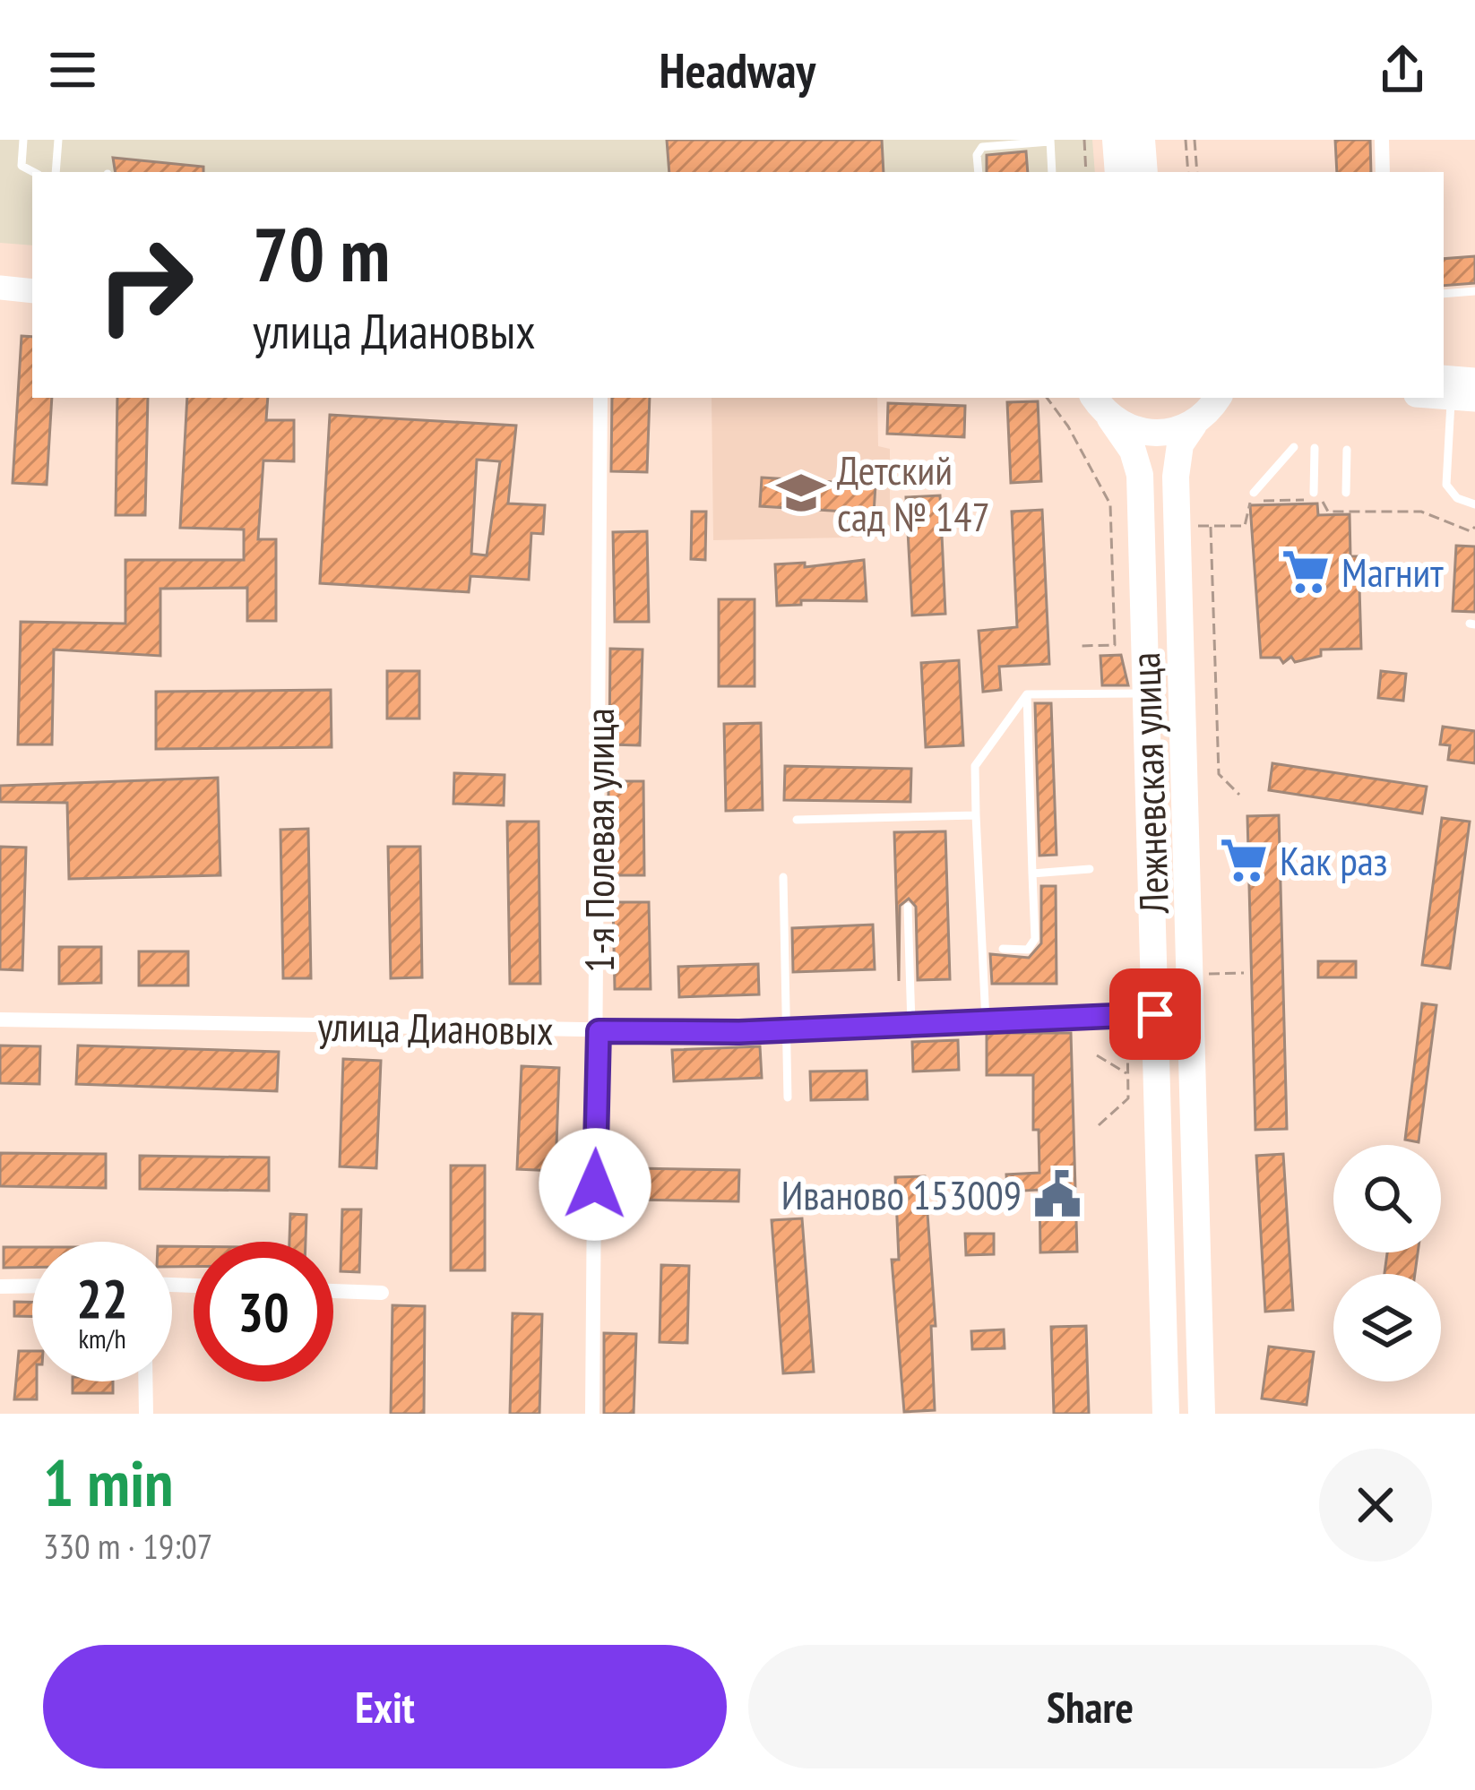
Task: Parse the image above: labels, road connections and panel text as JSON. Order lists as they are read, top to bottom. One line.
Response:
{"streets":{"highway":["Лежневская улица"],"street":["1-я Полевая улица","улица Диановых"]},"crossings":[["Лежневская улица","улица Диановых"],["1-я Полевая улица","улица Диановых"]],"places":{"school or university":["Детский сад № 147"],"supermarket":["Магнит","Как раз"],"public building":["Иваново 153009"]},"page":{"header":"Headway","turn":["70 m","улица Диановых"],"speed":"22 km/h","limit":"30","heading":["1 min","330 m · 19:07"],"buttons":["Exit","Share"]}}
